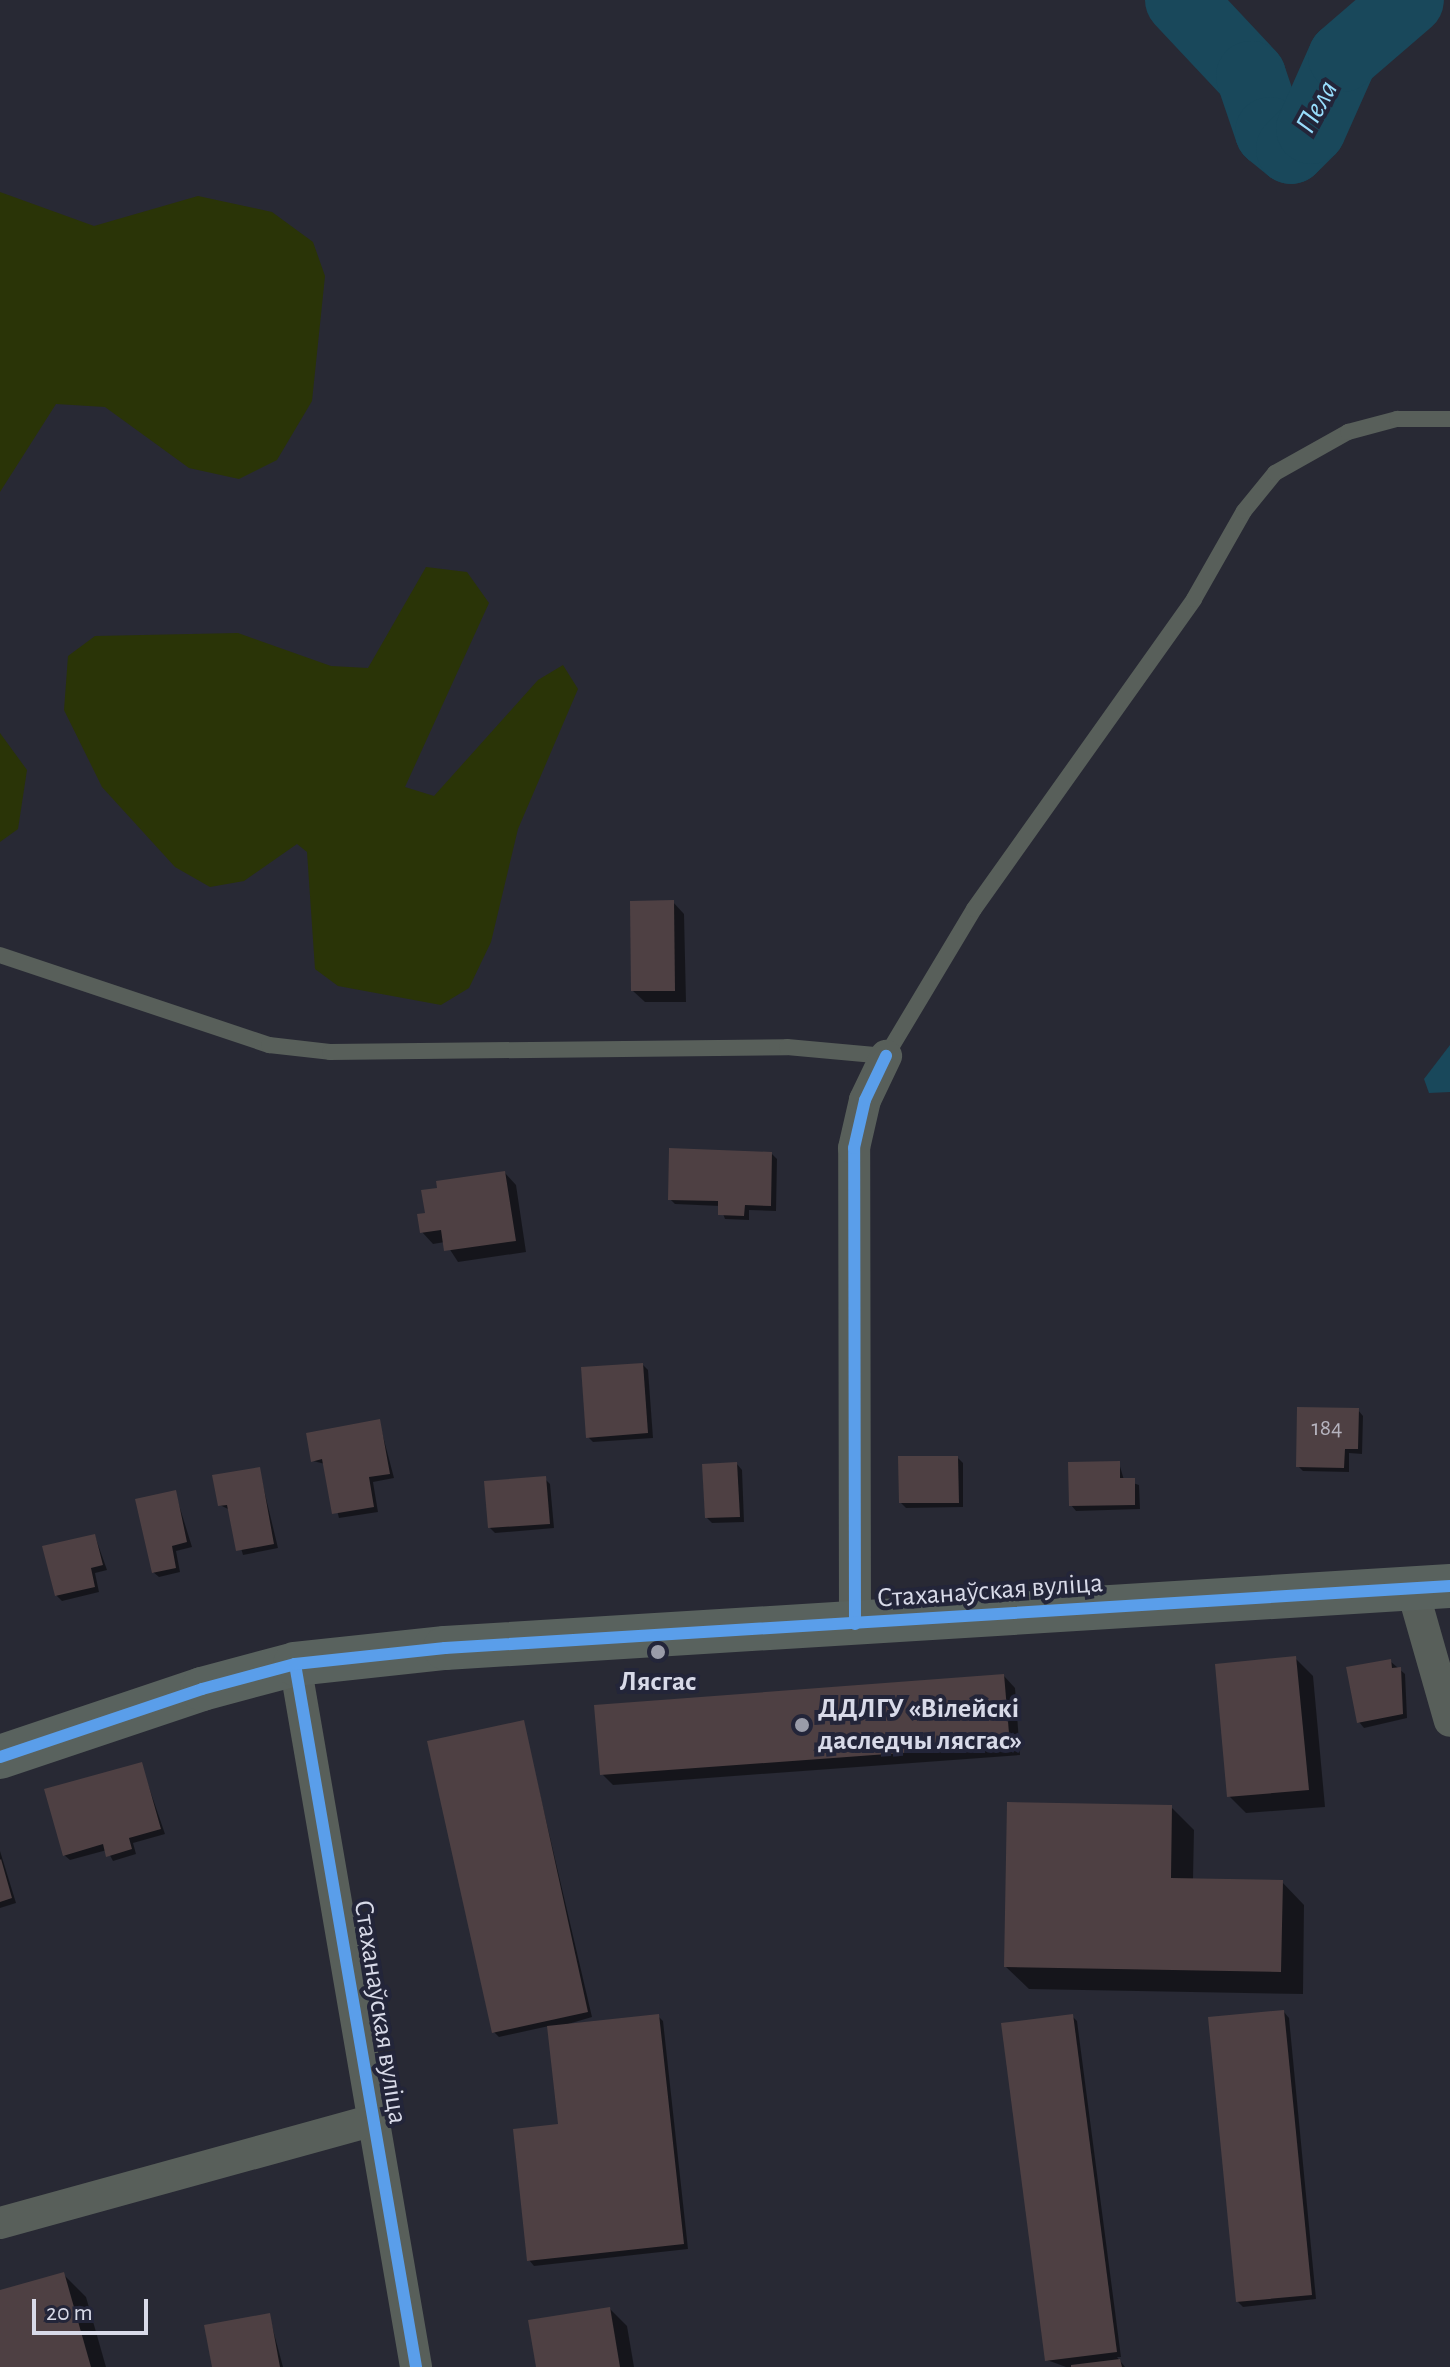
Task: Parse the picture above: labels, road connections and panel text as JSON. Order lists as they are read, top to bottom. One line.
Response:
{"streets":{"street":["Стаханаўская вуліца"]},"water":["Пела"],"places":["Лясгас","ДДЛГУ «Вілейскі даследчы лясгас»"],"house_numbers":["184"],"scale_bar":"20 m"}
